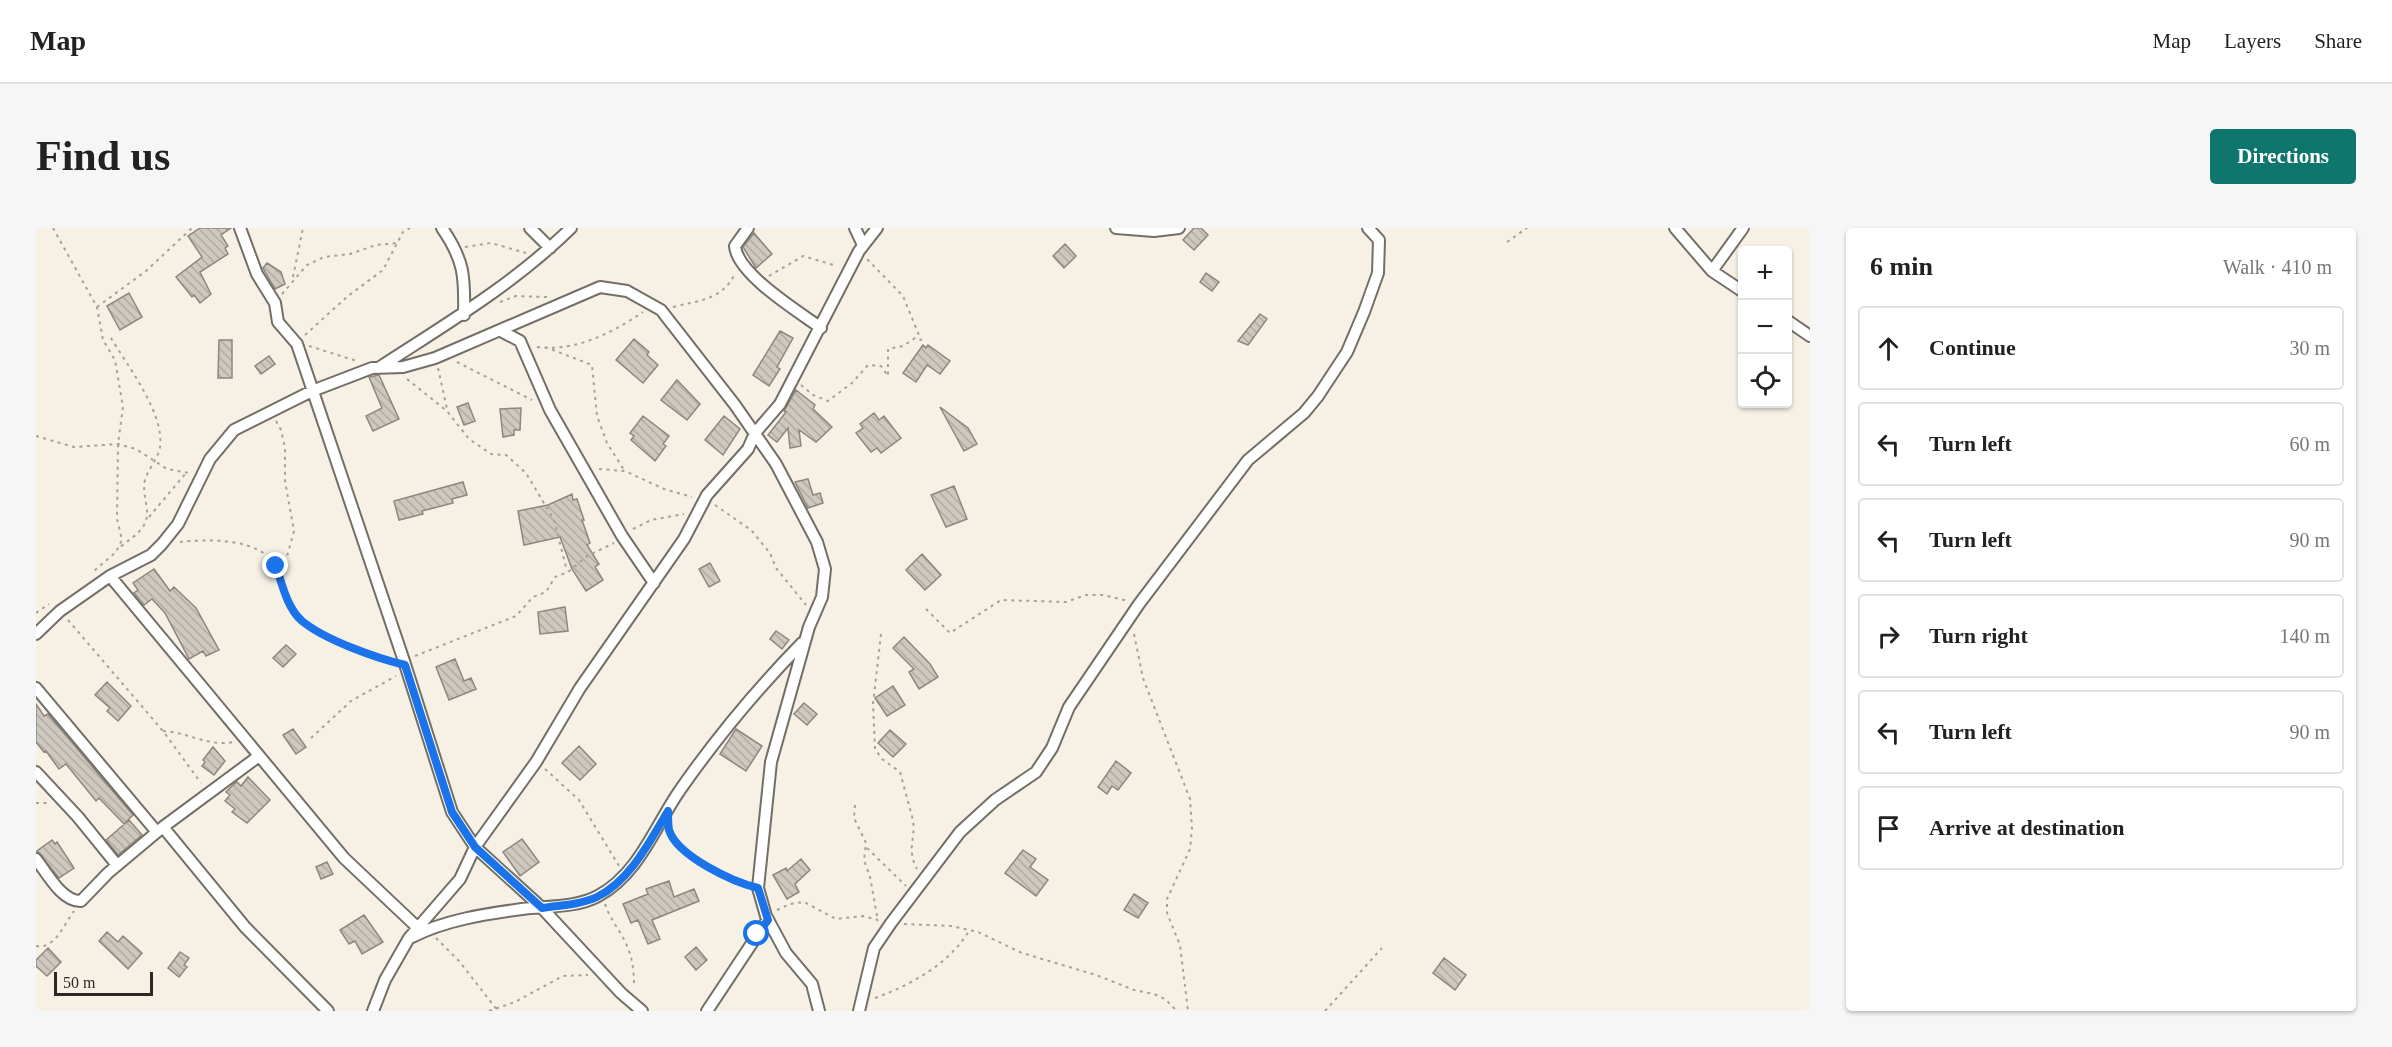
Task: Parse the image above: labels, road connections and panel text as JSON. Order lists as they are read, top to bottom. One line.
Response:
{"scale_bar":"50 m","page":{"header":"Map","nav":["Map","Layers","Share"],"buttons":"Directions","title":"Find us","heading":["6 min","Walk · 410 m"],"map_buttons":["+","−"],"list":[["Continue","30 m"],["Turn left","60 m"],["Turn left","90 m"],["Turn right","140 m"],["Turn left","90 m"],"Arrive at destination"],"scale":"50 m"}}
